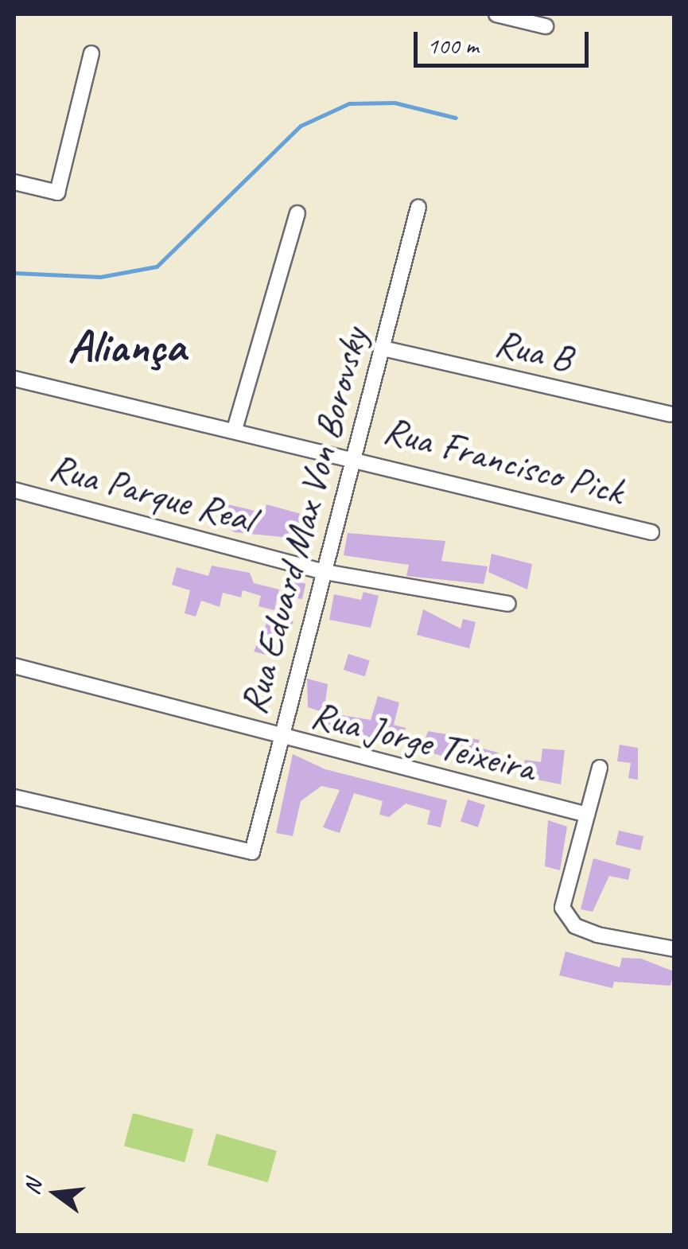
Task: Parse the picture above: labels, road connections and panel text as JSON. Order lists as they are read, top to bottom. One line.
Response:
{"streets":{"street":["Rua B","Rua Francisco Pick","Rua Parque Real","Rua Eduard Max Von Borovsky","Rua Jorge Teixeira"]},"crossings":[["Rua B","Rua Eduard Max Von Borovsky"],["Rua Francisco Pick","Rua Eduard Max Von Borovsky"],["Rua Parque Real","Rua Eduard Max Von Borovsky"],["Rua Eduard Max Von Borovsky","Rua Jorge Teixeira"]],"districts":["Aliança"],"scale_bar":"100 m","north":"left"}
